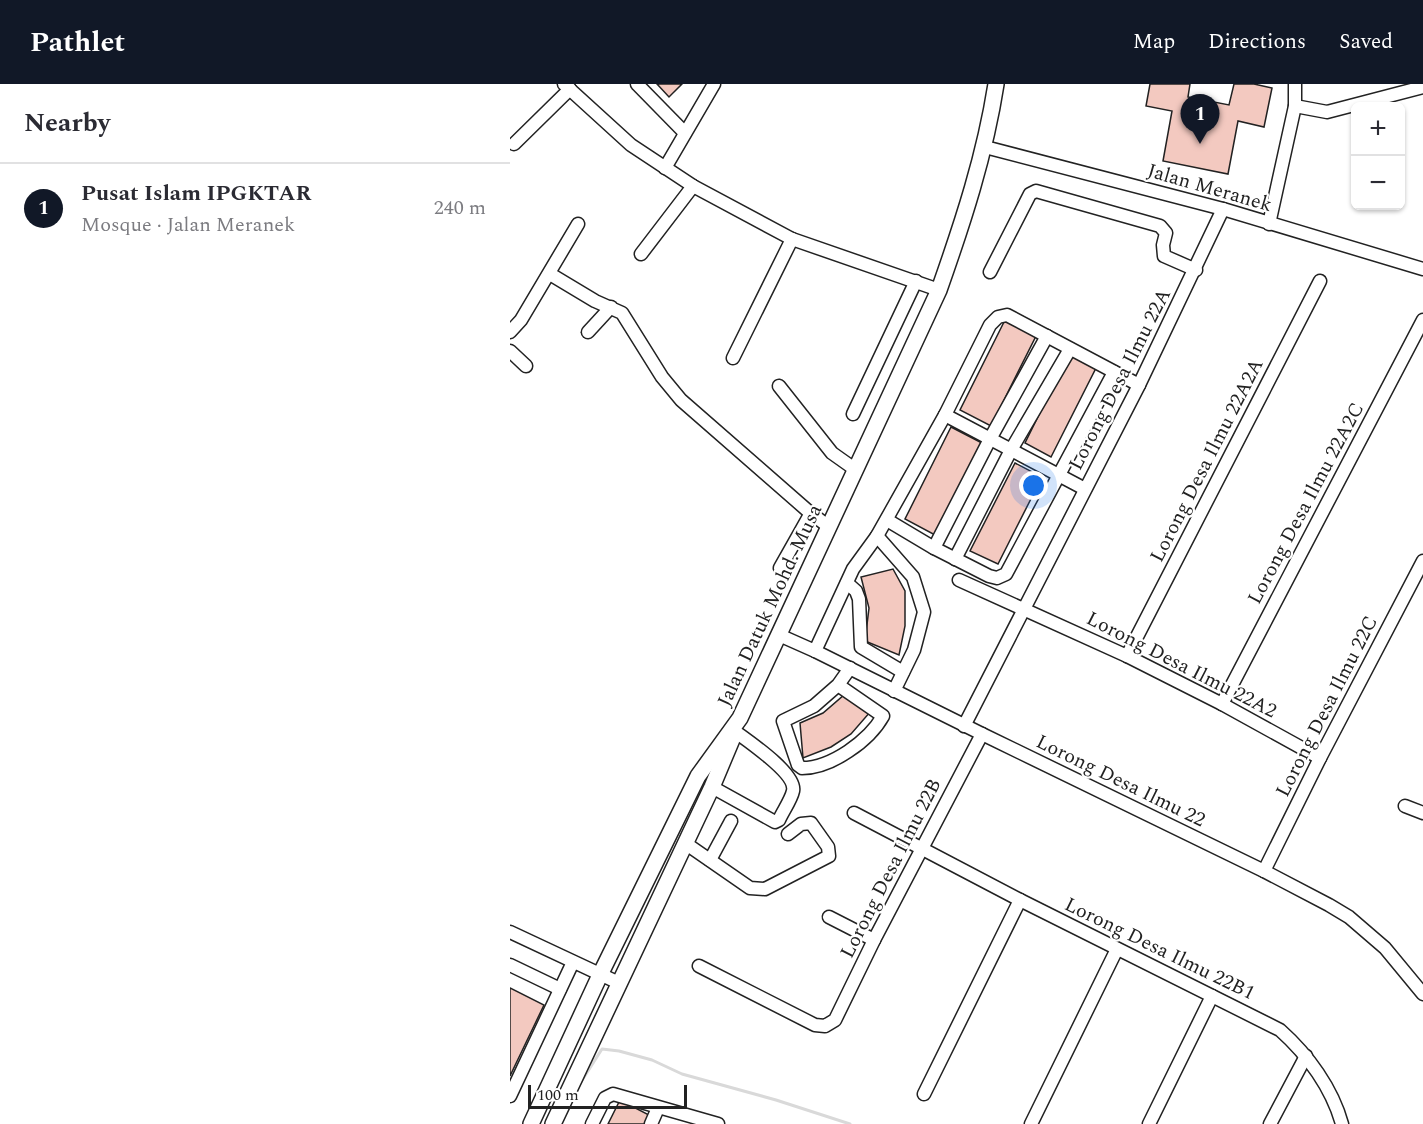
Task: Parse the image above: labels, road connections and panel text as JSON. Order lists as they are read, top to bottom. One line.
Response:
{"streets":{"main road":["Jalan Datuk Mohd. Musa"],"street":["Jalan Meranek","Lorong Desa Ilmu 22A","Lorong Desa Ilmu 22A2A","Lorong Desa Ilmu 22A2C","Lorong Desa Ilmu 22A2","Lorong Desa Ilmu 22C","Lorong Desa Ilmu 22","Lorong Desa Ilmu 22B","Lorong Desa Ilmu 22B1"]},"crossings":[["Jalan Meranek","Lorong Desa Ilmu 22A"],["Jalan Meranek","Jalan Datuk Mohd. Musa"],["Lorong Desa Ilmu 22A","Lorong Desa Ilmu 22A2"],["Lorong Desa Ilmu 22A","Lorong Desa Ilmu 22"],["Lorong Desa Ilmu 22A2A","Lorong Desa Ilmu 22A2"],["Lorong Desa Ilmu 22A2C","Lorong Desa Ilmu 22A2"],["Jalan Datuk Mohd. Musa","Lorong Desa Ilmu 22"],["Lorong Desa Ilmu 22A2","Lorong Desa Ilmu 22C"],["Lorong Desa Ilmu 22C","Lorong Desa Ilmu 22"],["Lorong Desa Ilmu 22","Lorong Desa Ilmu 22B"],["Lorong Desa Ilmu 22B","Lorong Desa Ilmu 22B1"]],"scale_bar":"100 m","page":{"header":"Pathlet","nav":["Map","Directions","Saved"],"heading":"Nearby","pins":"1","map_buttons":["+","−"],"list":[{"mark":"1","name":"Pusat Islam IPGKTAR","note":"Mosque · Jalan Meranek","value":"240 m"}],"scale":"100 m"}}
